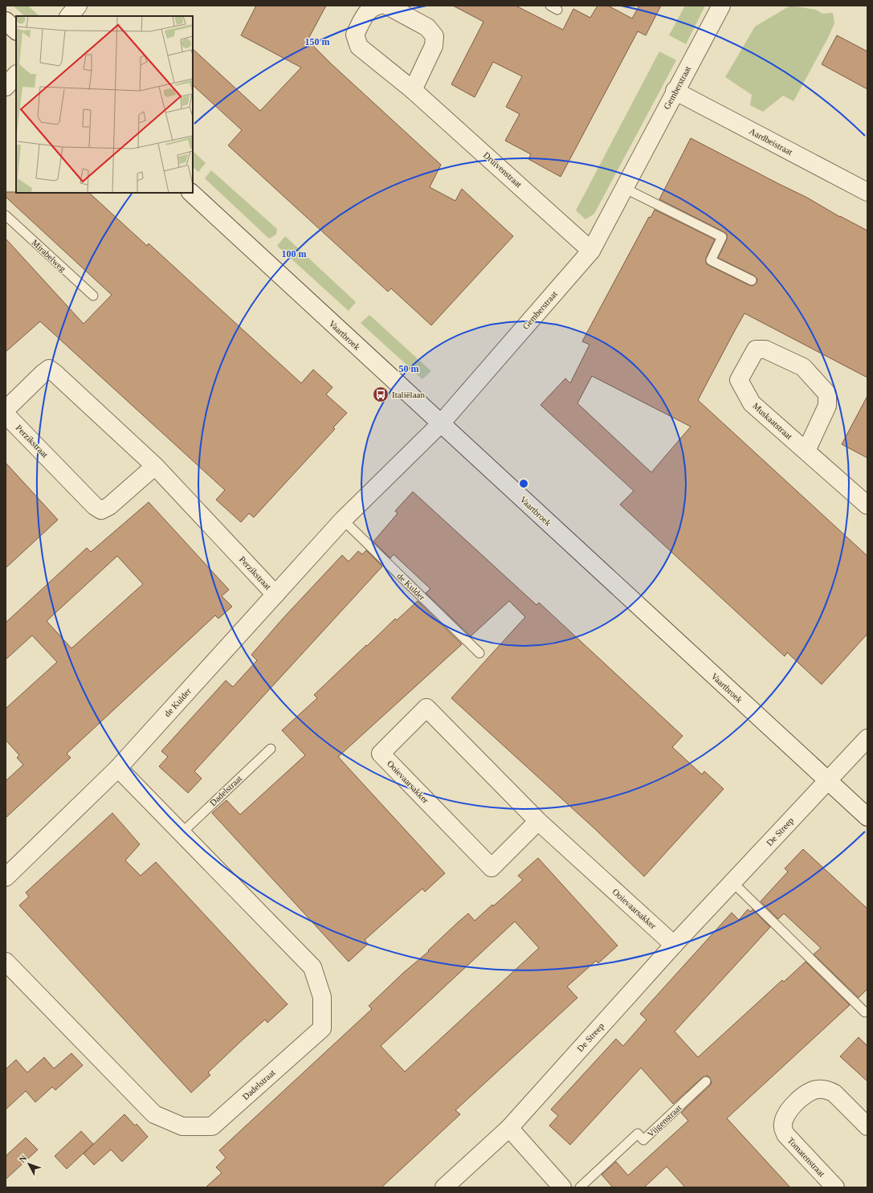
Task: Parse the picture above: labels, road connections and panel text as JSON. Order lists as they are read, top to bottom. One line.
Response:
{"streets":{"street":["Gemberstraat","Aardbeistraat","Druivenstraat","Vaartbroek","Muskaatstraat","Perzikstraat","de Kulder","Ooievaarsakker","Dadelstraat","De Streep","Tomatenstraat"],"lane":["Mirabelweg","Vijgenstraat"]},"crossings":[["Gemberstraat","Aardbeistraat"],["Gemberstraat","Druivenstraat"],["Gemberstraat","Vaartbroek"],["Gemberstraat","de Kulder"],["Vaartbroek","de Kulder"],["Vaartbroek","De Streep"],["Perzikstraat","de Kulder"],["de Kulder","Dadelstraat"],["Ooievaarsakker","De Streep"]],"places":{"bus stop":["Italiëlaan"]},"north":"top left","rings":["150 m","100 m","50 m"]}
